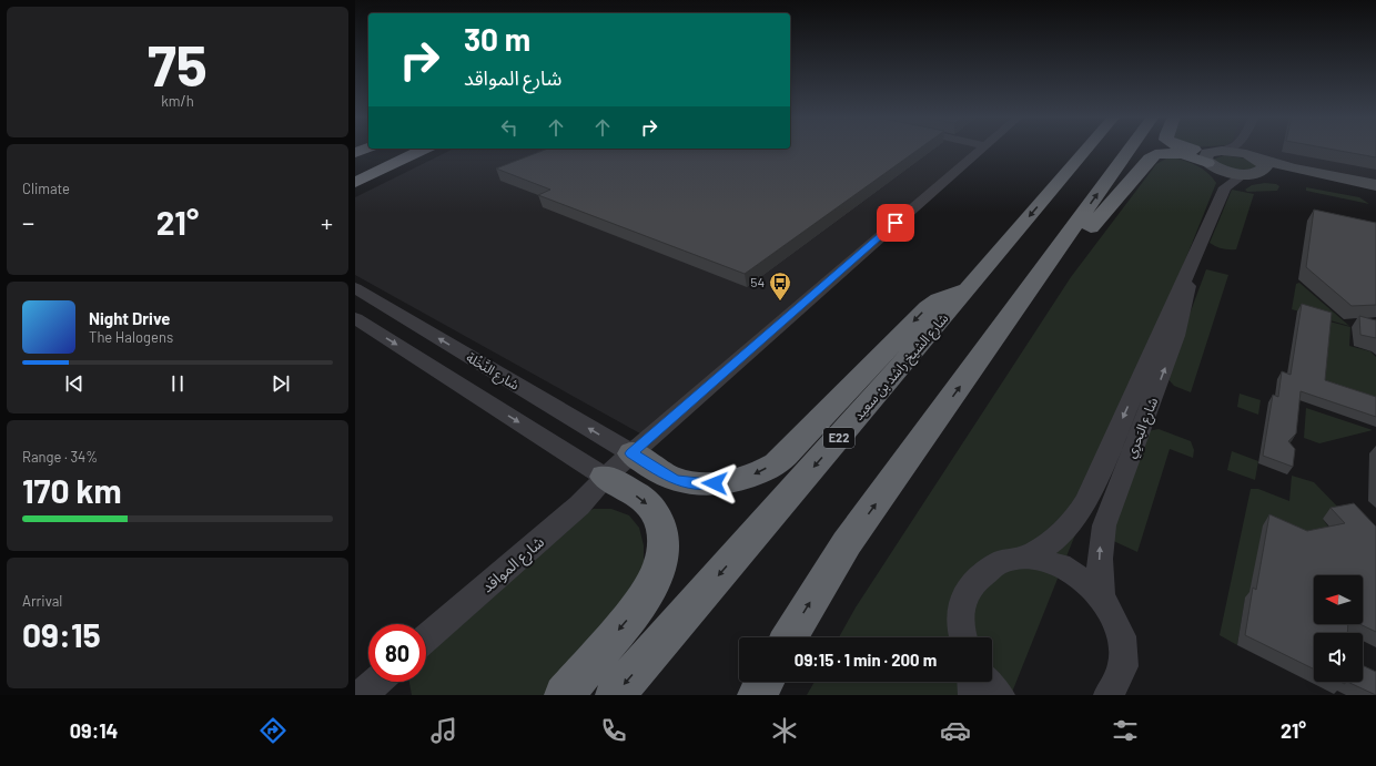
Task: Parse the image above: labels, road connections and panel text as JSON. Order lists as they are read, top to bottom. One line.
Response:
{"streets":{"highway":["شارع الشيخ راشد بن سعيد","E22"],"street":["شارع النَّخْلة","شارع البَحرِي","شارع المواقد"]},"crossings":[["شارع النَّخْلة","شارع المواقد"]],"places":{"bus stop":["54"]},"north":"left","page":{"tile":[["75","km/h"],"Climate",["Range · 34%","170 km"],["Arrival","09:15"]],"turn":["30 m","شارع المواقد"],"heat":["−","21°","+"],"song":["Night Drive","The Halogens"],"limit":"80","trip":"09:15 · 1 min · 200 m","tabs":["09:14","21°"]}}
